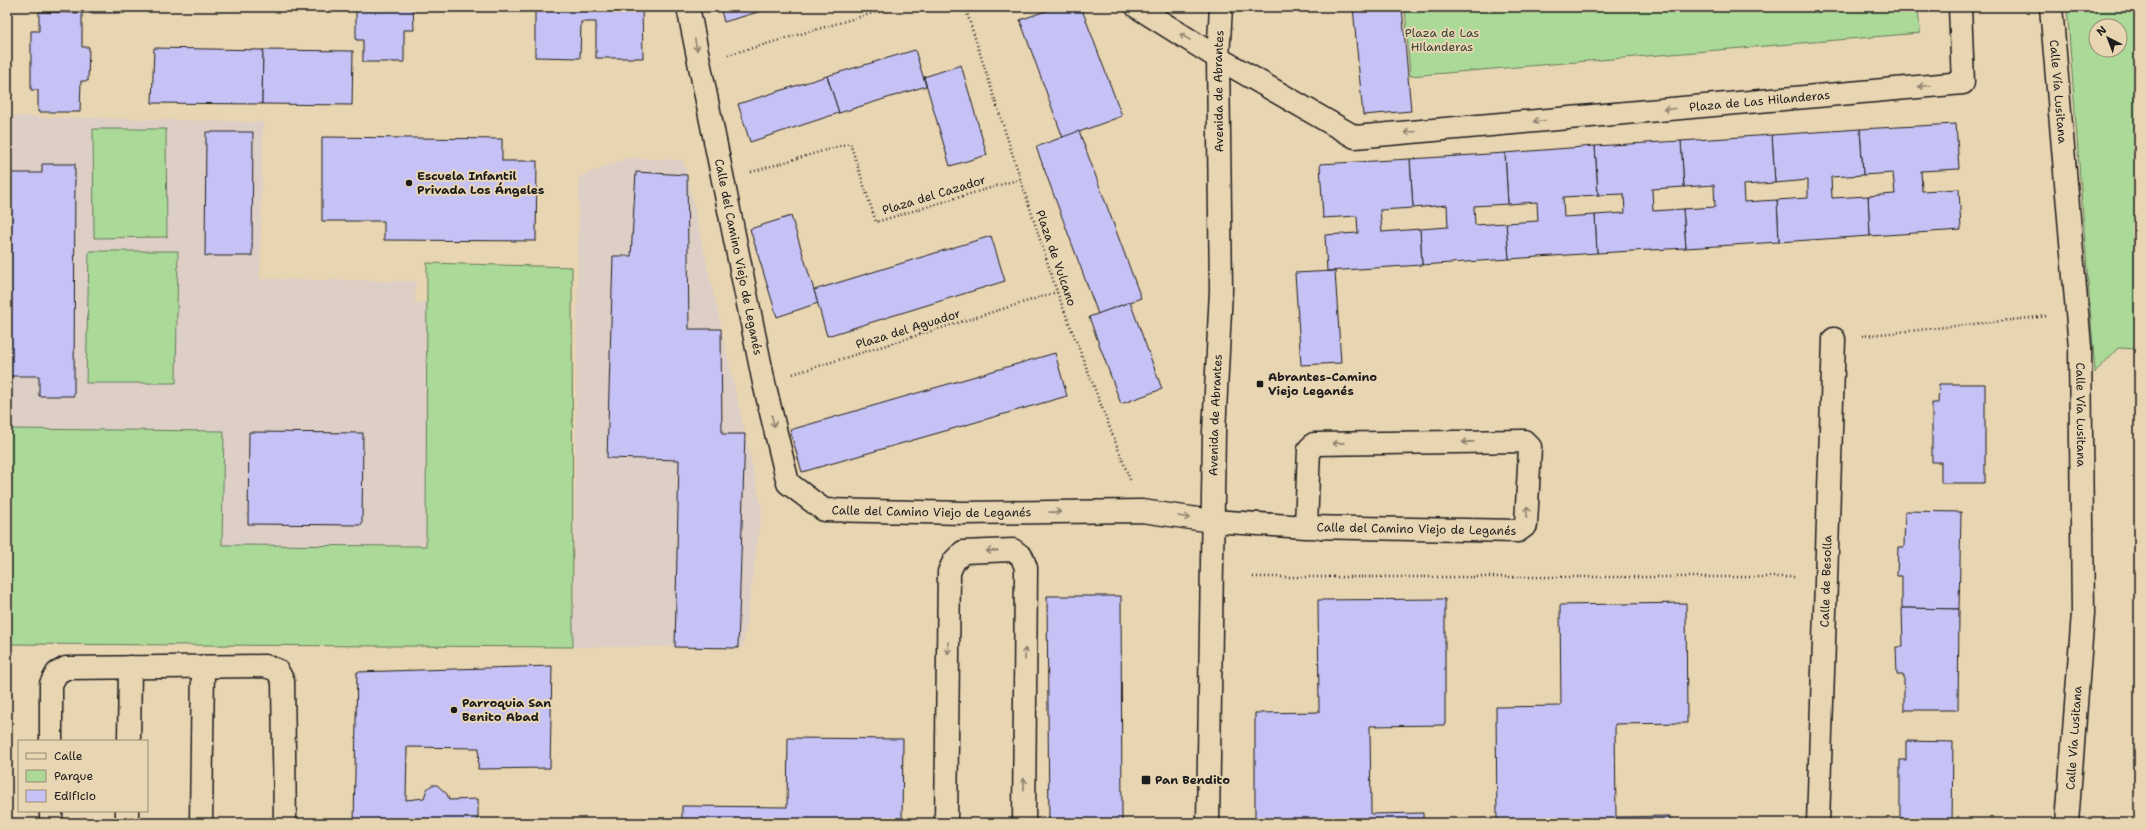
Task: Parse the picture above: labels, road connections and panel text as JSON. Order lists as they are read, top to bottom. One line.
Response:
{"streets":{"street":["Avenida de Abrantes","Calle Vía Lusitana","Plaza de Las Hilanderas","Calle del Camino Viejo de Leganés","Calle de Besolla"],"path":["Plaza del Cazador","Plaza de Vulcano","Plaza del Aguador"]},"crossings":[["Avenida de Abrantes","Plaza de Las Hilanderas"],["Avenida de Abrantes","Calle del Camino Viejo de Leganés"],["Plaza del Cazador","Calle del Camino Viejo de Leganés"],["Plaza del Cazador","Plaza de Vulcano"],["Calle del Camino Viejo de Leganés","Plaza de Vulcano"],["Calle del Camino Viejo de Leganés","Plaza del Aguador"],["Plaza de Vulcano","Plaza del Aguador"]],"one_way":["Plaza de Las Hilanderas"],"parks":["Plaza de Las Hilanderas"],"places":{"other":["Escuela Infantil Privada Los Ángeles","Parroquia San Benito Abad"],"transit":["Abrantes-Camino Viejo Leganés","Pan Bendito"]},"legend":["Calle","Parque","Edificio"],"north":"top left"}
